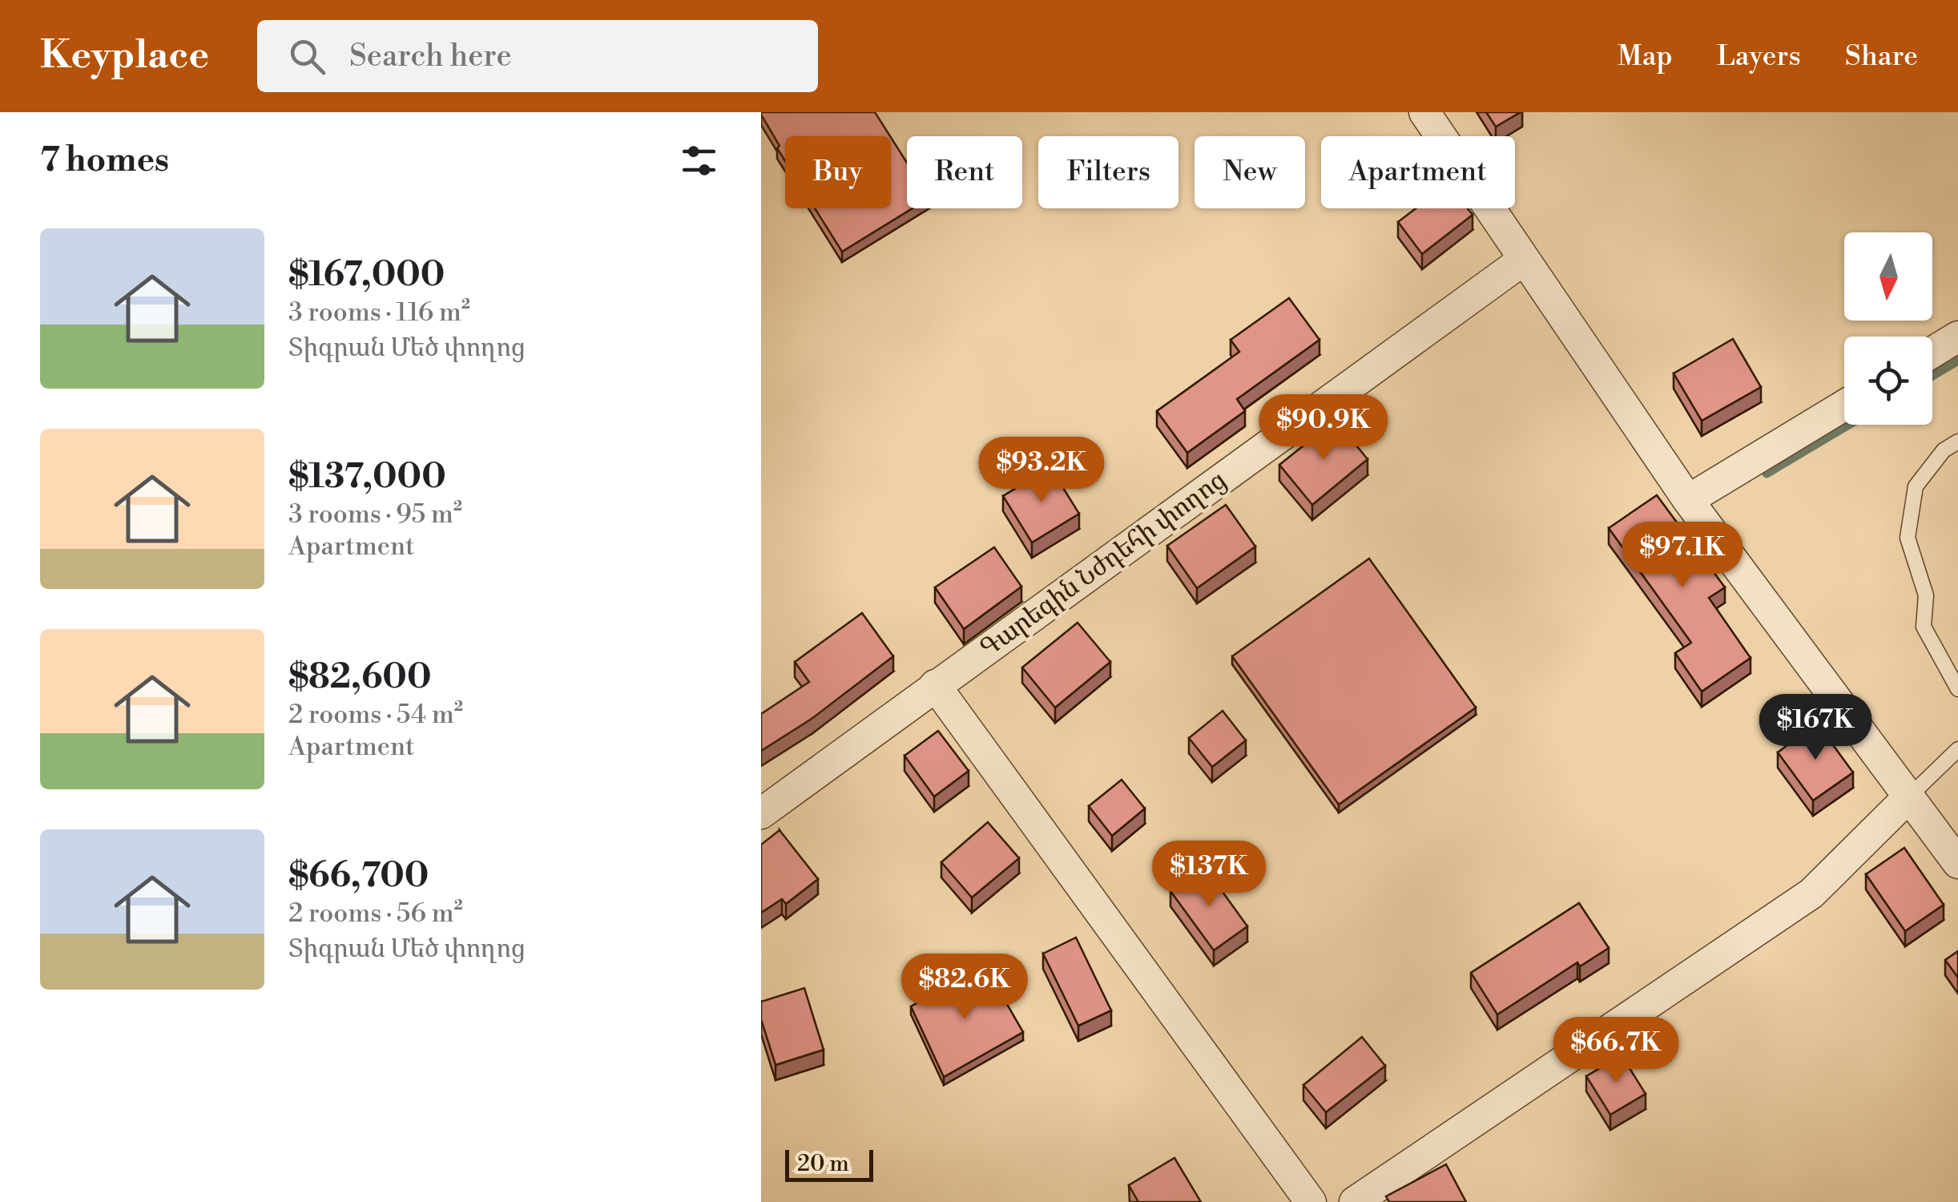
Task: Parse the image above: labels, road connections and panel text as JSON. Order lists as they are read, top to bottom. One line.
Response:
{"streets":{"street":["Գարեգին Նժդեհի փողոց"]},"scale_bar":"20 m","north":"bottom","page":{"header":"Keyplace","search":"Search here","nav":["Map","Layers","Share"],"heading":"7 homes","chip":["Buy","Rent","Filters","New","Apartment"],"list":[{"name":"$167,000","note":"3 rooms · 116 m² · Տիգրան Մեծ փողոց"},{"name":"$137,000","note":"3 rooms · 95 m² · Apartment"},{"name":"$82,600","note":"2 rooms · 54 m² · Apartment"},{"name":"$66,700","note":"2 rooms · 56 m² · Տիգրան Մեծ փողոց"}],"price":["$90.9K","$93.2K","$97.1K","$167K","$137K","$82.6K","$66.7K"],"scale":"20 m"}}
